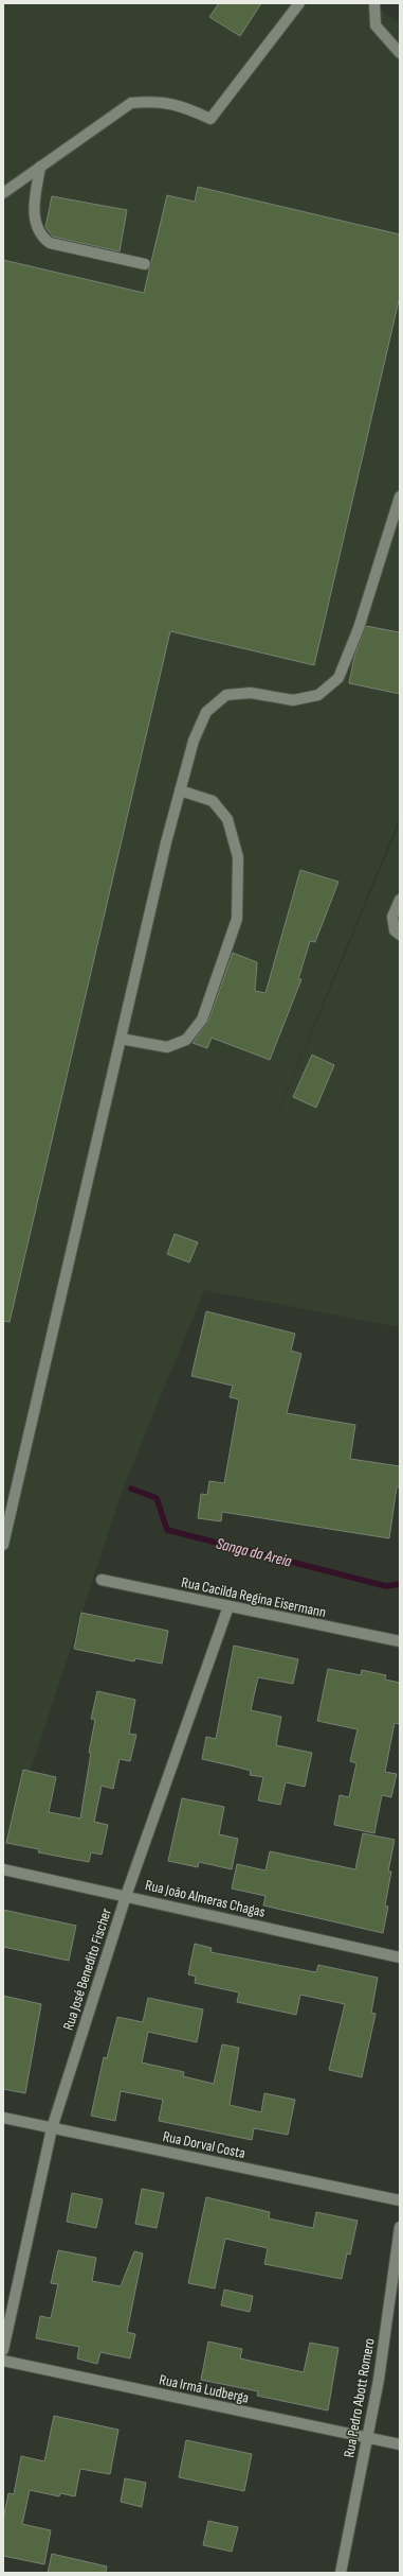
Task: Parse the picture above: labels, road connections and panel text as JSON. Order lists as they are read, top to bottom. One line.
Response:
{"streets":{"street":["Rua Cacilda Regina Eisermann","Rua João Almeras Chagas","Rua José Benedito Fischer","Rua Dorval Costa","Rua Irmã Ludberga","Rua Pedro Abott Romero"]},"crossings":[["Rua Cacilda Regina Eisermann","Rua José Benedito Fischer"],["Rua João Almeras Chagas","Rua José Benedito Fischer"],["Rua José Benedito Fischer","Rua Dorval Costa"],["Rua Irmã Ludberga","Rua Pedro Abott Romero"]],"water":["Sanga da Areia"]}
